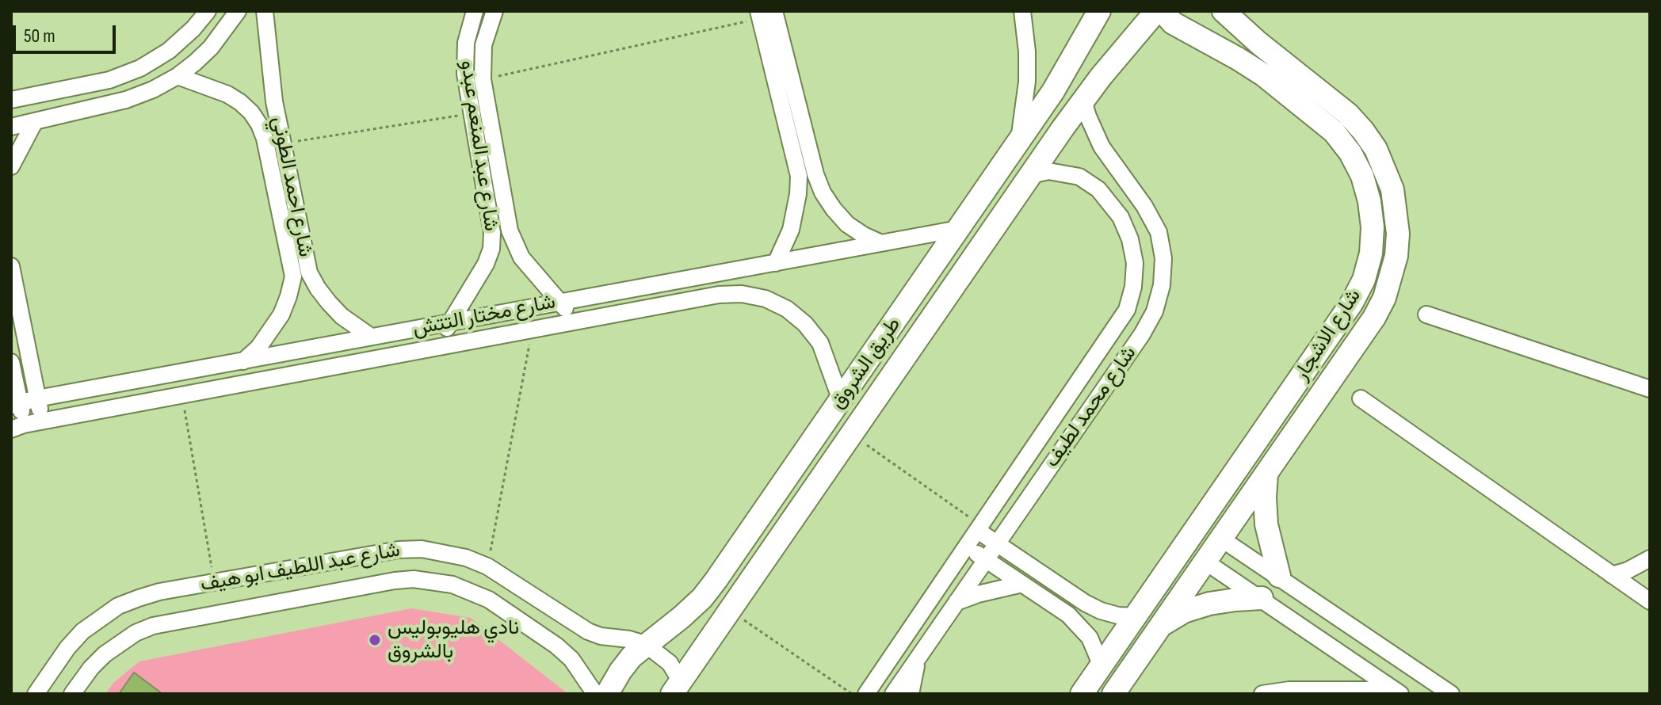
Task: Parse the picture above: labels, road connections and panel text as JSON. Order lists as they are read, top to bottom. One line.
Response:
{"streets":{"street":["شارع عبد المنعم عبدو","شارع احمد الطوني","شارع مختار التتش","شارع الاشجار","طريق الشروق","شارع محمد لطيف","شارع عبد اللطيف ابو هيف"]},"crossings":[["شارع عبد المنعم عبدو","شارع احمد الطوني"],["شارع عبد المنعم عبدو","شارع مختار التتش"],["شارع احمد الطوني","شارع مختار التتش"],["شارع مختار التتش","طريق الشروق"],["طريق الشروق","شارع محمد لطيف"],["طريق الشروق","شارع عبد اللطيف ابو هيف"]],"places":["نادي هليوبوليس بالشروق"],"scale_bar":"50 m"}
